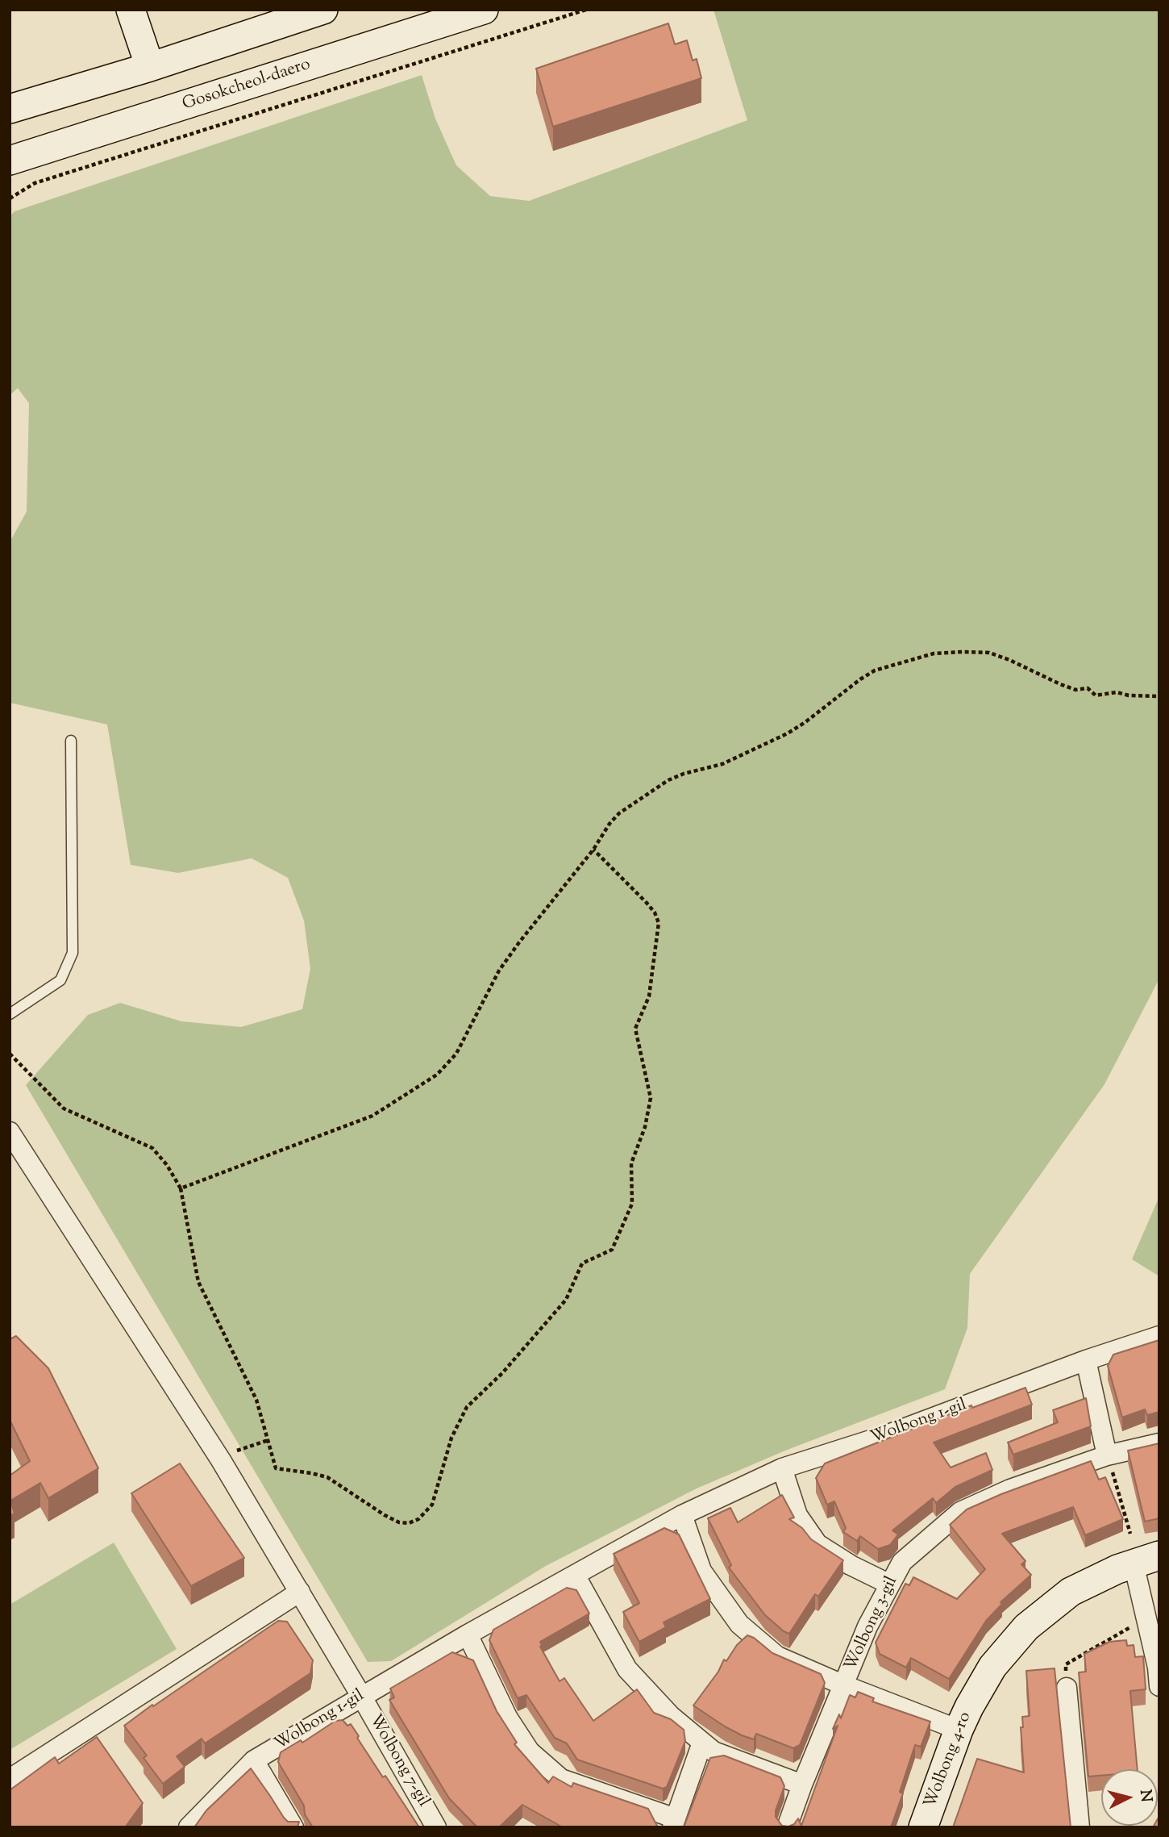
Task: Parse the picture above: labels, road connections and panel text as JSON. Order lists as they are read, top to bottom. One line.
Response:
{"streets":{"main road":["Gosokcheol-daero","Wolbong 4-ro"],"street":["Wolbong 1-gil","Wolbong 3-gil","Wolbong 7-gil"]},"crossings":[["Wolbong 1-gil","Wolbong 7-gil"]],"north":"right"}
